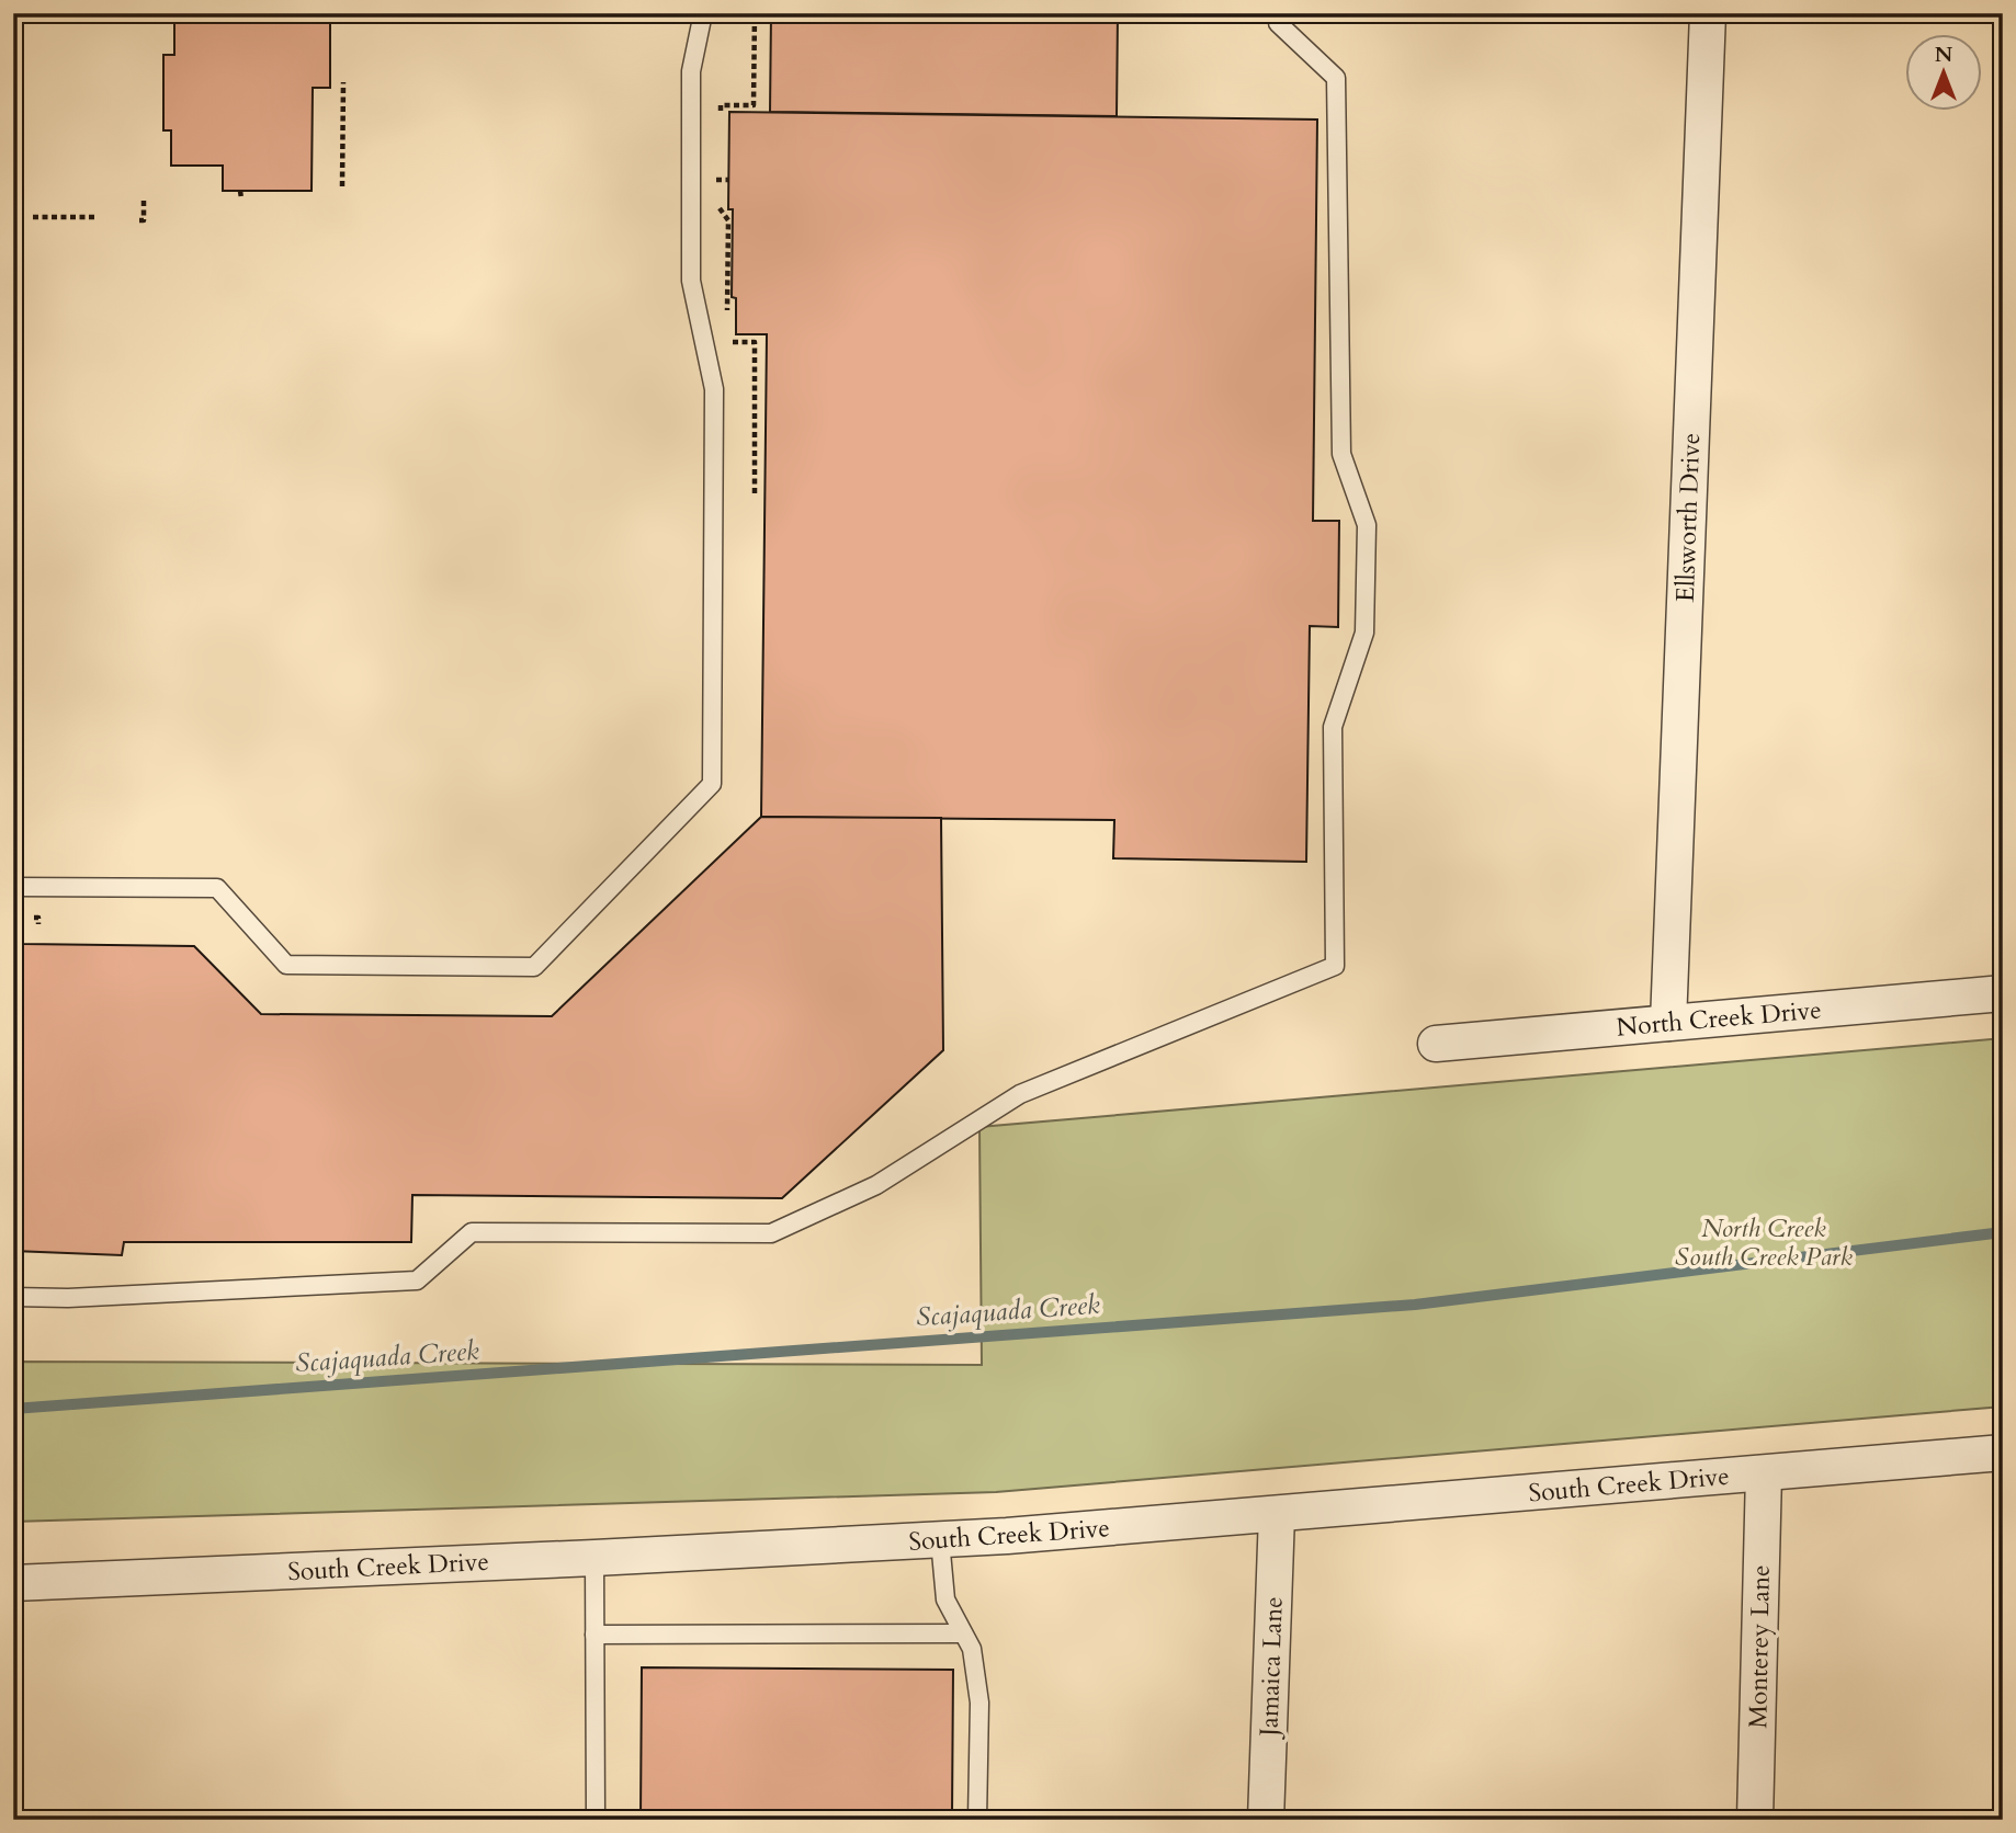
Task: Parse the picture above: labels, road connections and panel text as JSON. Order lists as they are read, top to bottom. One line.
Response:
{"streets":{"street":["Ellsworth Drive","North Creek Drive","South Creek Drive","Monterey Lane","Jamaica Lane"]},"crossings":[["Ellsworth Drive","North Creek Drive"],["South Creek Drive","Monterey Lane"],["South Creek Drive","Jamaica Lane"]],"water":["Scajaquada Creek"],"parks":["North Creek South Creek Park"],"north":"top"}
